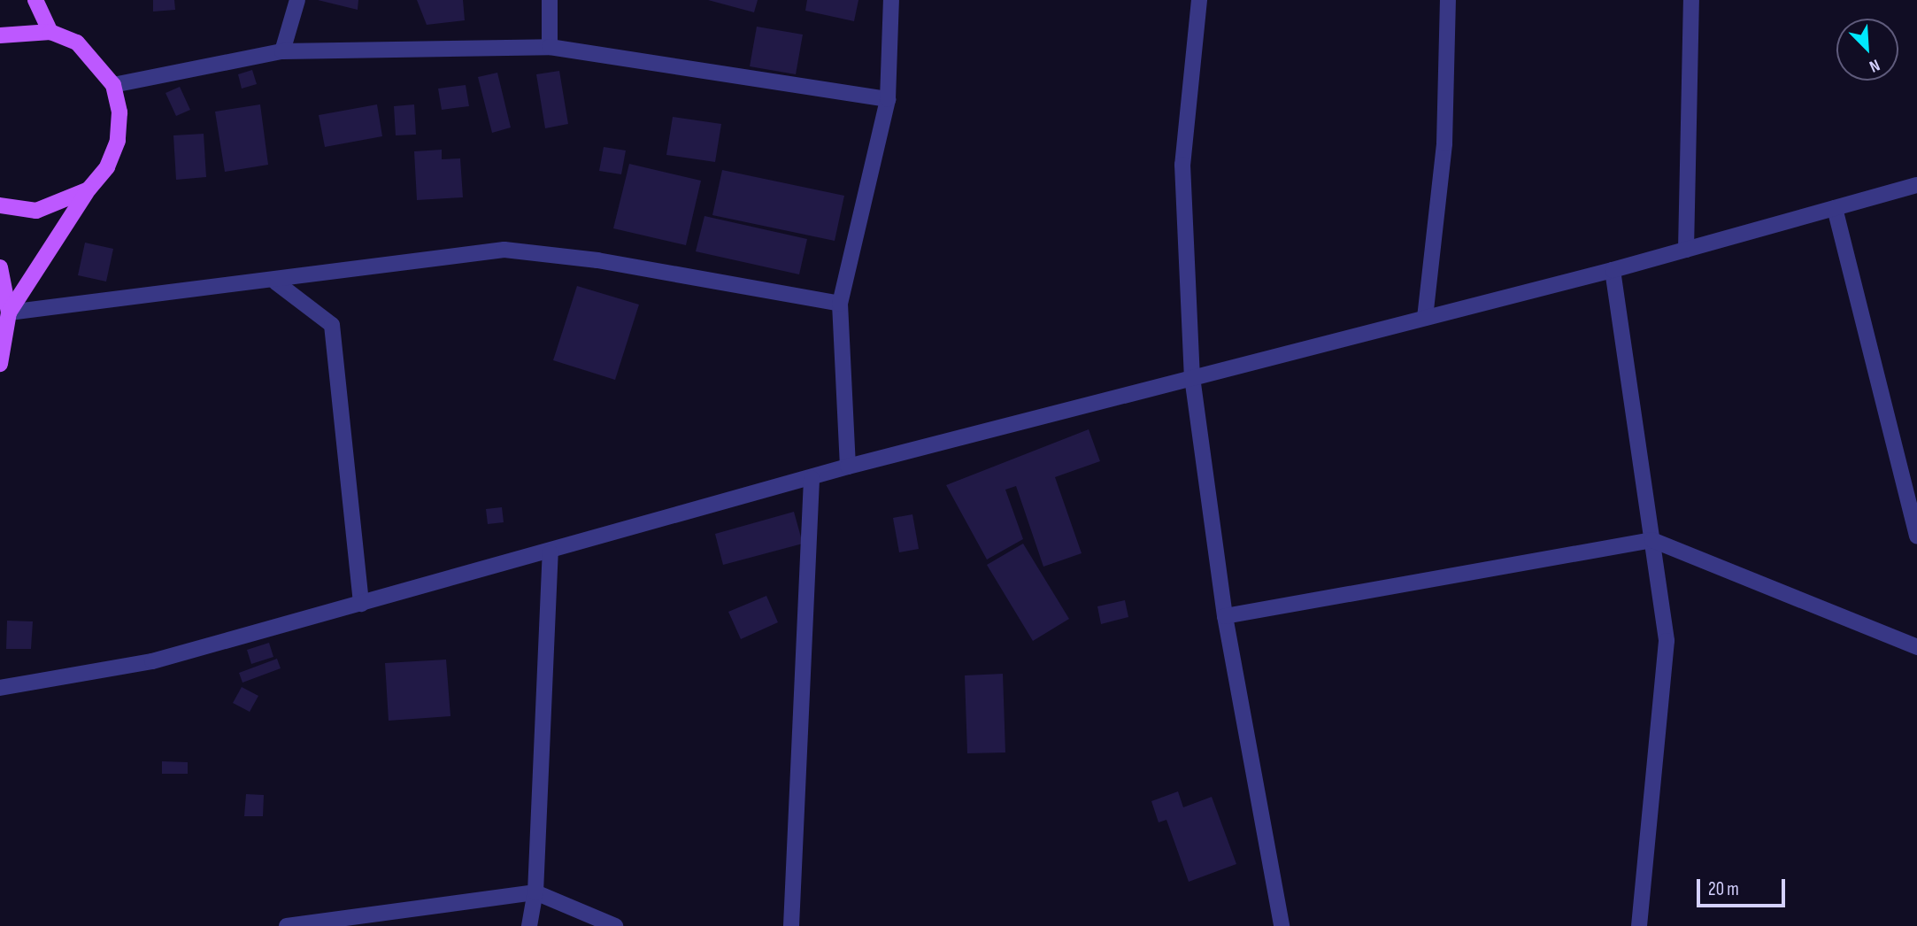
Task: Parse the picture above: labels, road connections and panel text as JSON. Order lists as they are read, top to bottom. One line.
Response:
{"scale_bar":"20 m","north":"bottom right"}
